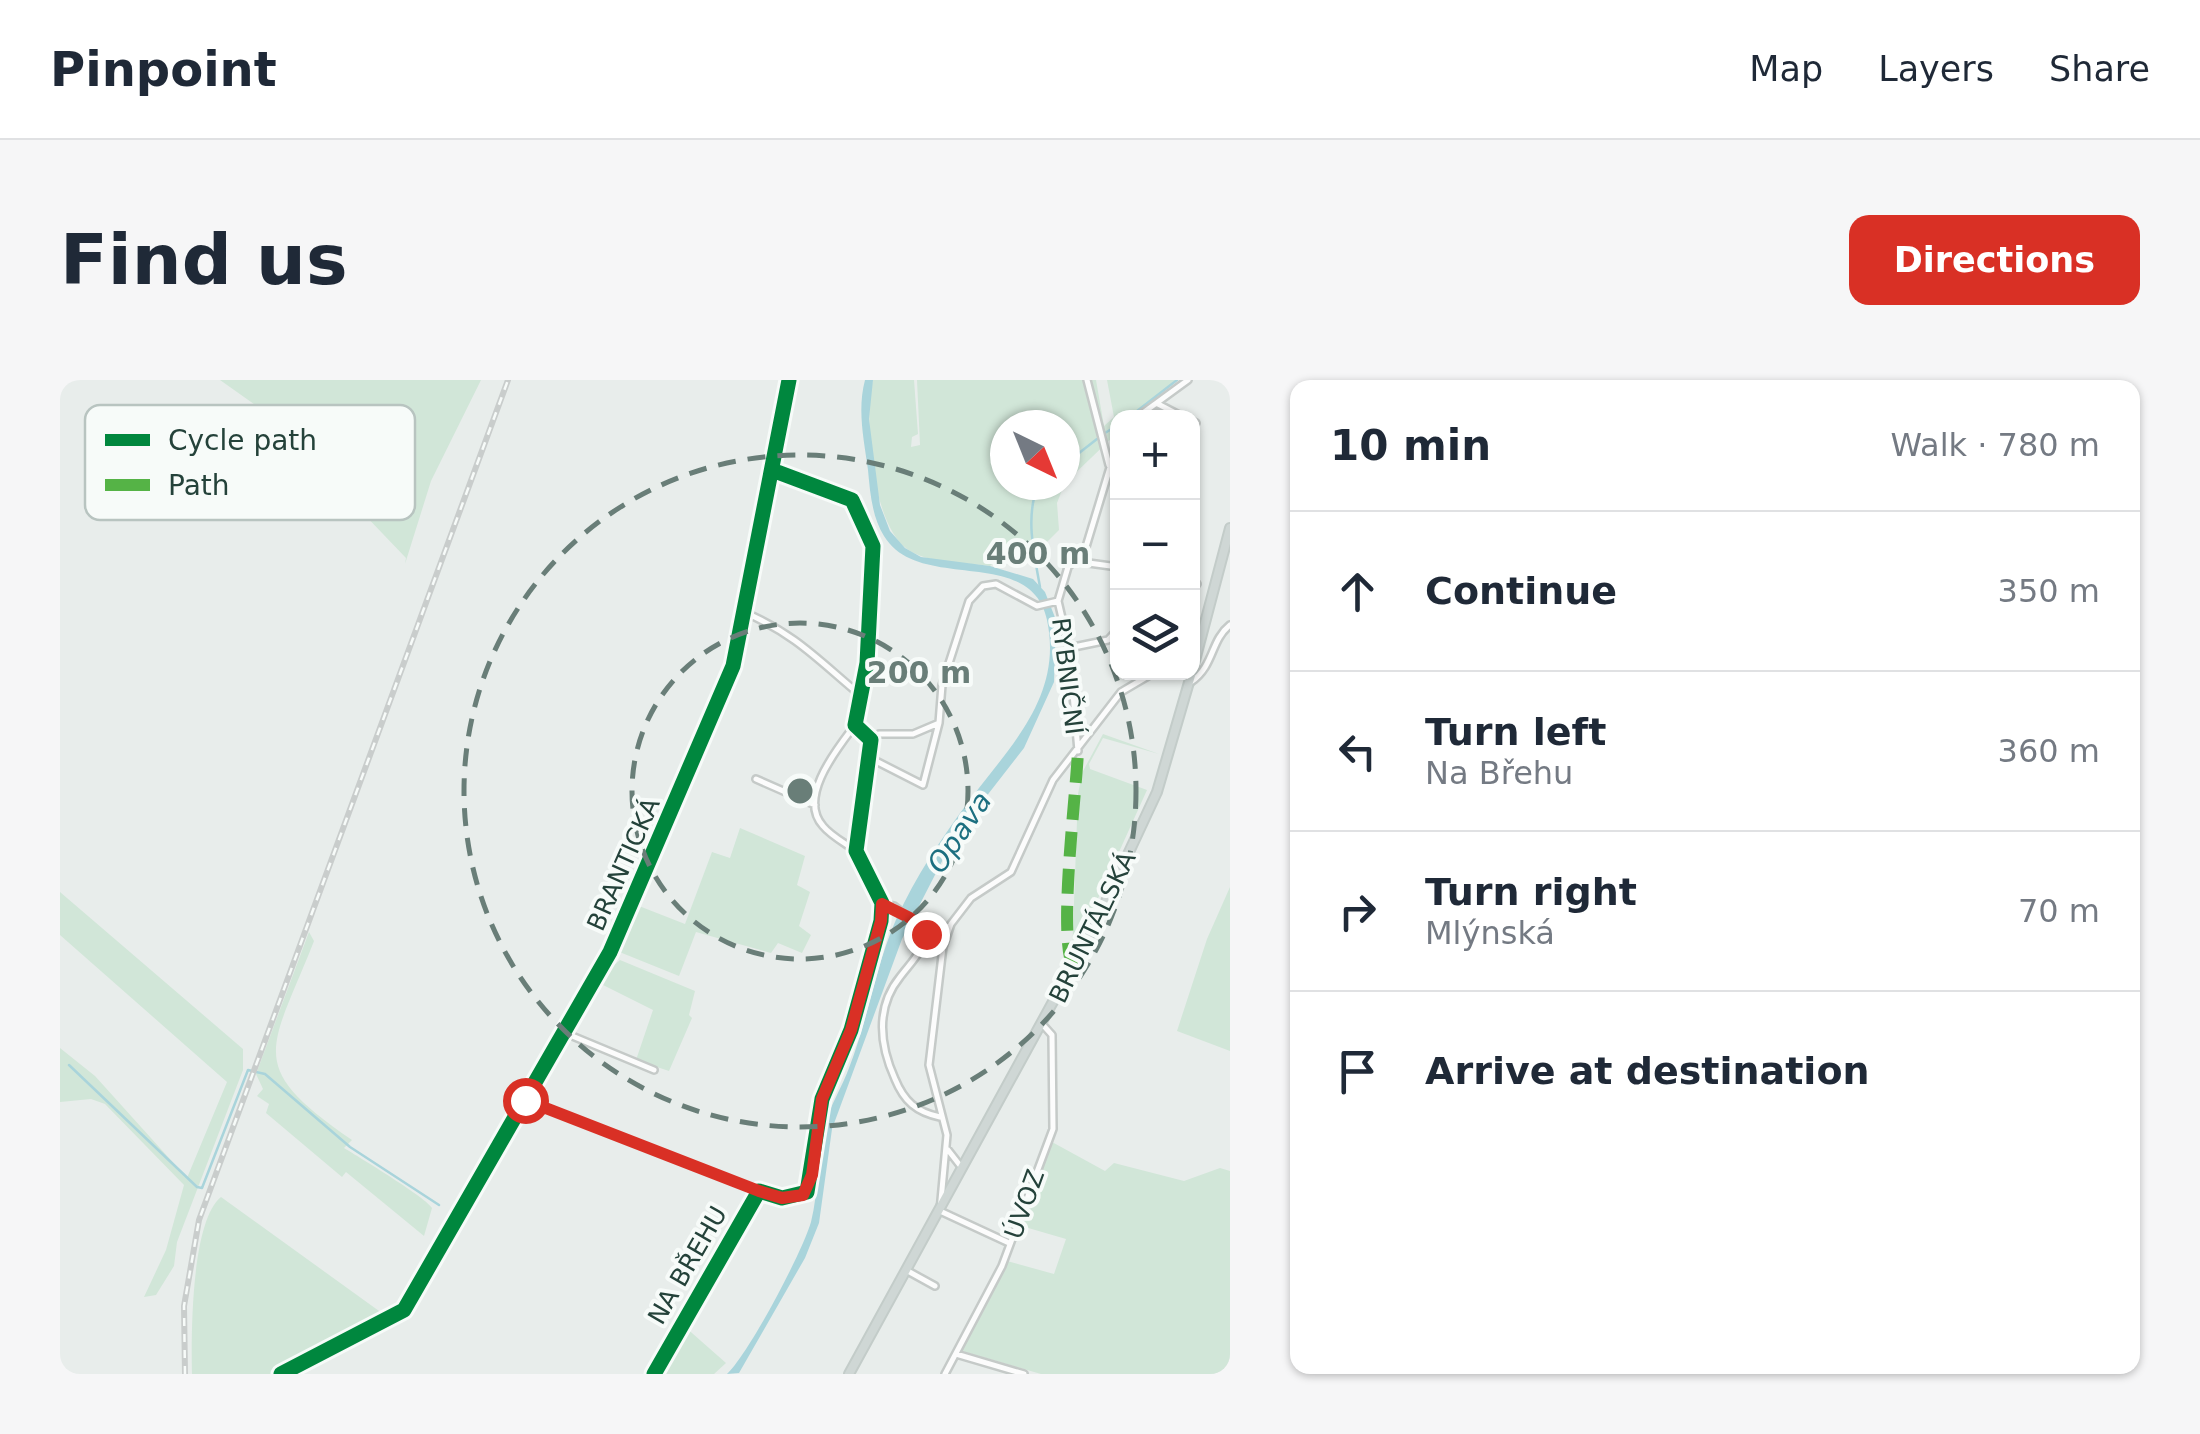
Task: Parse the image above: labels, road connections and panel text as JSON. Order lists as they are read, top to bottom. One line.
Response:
{"streets":{"main road":["BRUNTÁLSKÁ"],"street":["RYBNIČNÍ","BRANTICKÁ","ÚVOZ","NA BŘEHU"]},"crossings":[["BRUNTÁLSKÁ","ÚVOZ"]],"water":["Opava"],"legend":["Cycle path","Path"],"north":"bottom right","page":{"header":"Pinpoint","nav":["Map","Layers","Share"],"buttons":"Directions","title":"Find us","heading":["10 min","Walk · 780 m"],"map_buttons":["+","−"],"list":[["Continue","350 m"],["Turn left","Na Břehu","360 m"],["Turn right","Mlýnská","70 m"],"Arrive at destination"]},"rings":["400 m","200 m"]}
